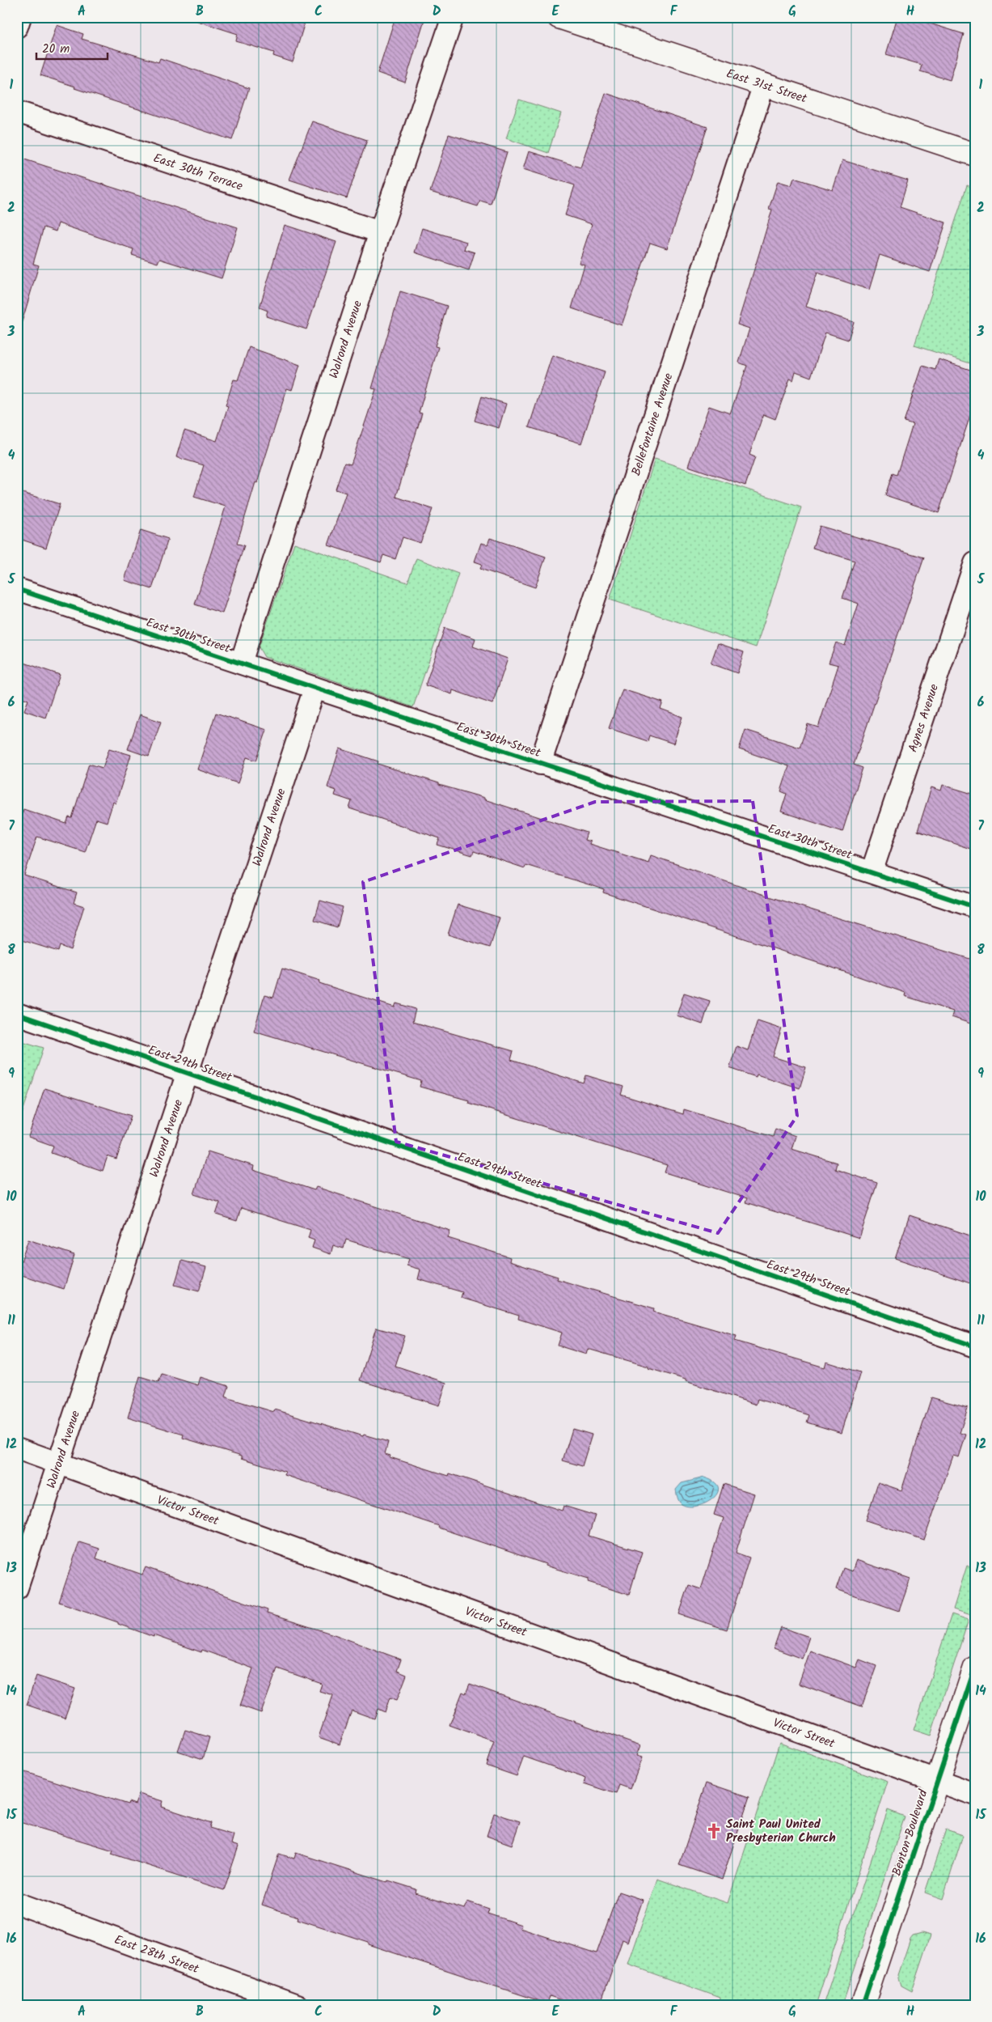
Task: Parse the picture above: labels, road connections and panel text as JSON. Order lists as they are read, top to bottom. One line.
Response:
{"streets":{"main road":["East 31st Street","Benton Boulevard"],"street":["East 30th Terrace","Walrond Avenue","Bellefontaine Avenue","East 30th Street","Agnes Avenue","East 29th Street","Victor Street","East 28th Street"]},"crossings":[["East 31st Street","Bellefontaine Avenue"],["East 30th Terrace","Walrond Avenue"],["Walrond Avenue","East 30th Street"],["Walrond Avenue","East 29th Street"],["Walrond Avenue","Victor Street"],["Bellefontaine Avenue","East 30th Street"],["East 30th Street","Agnes Avenue"],["Victor Street","Benton Boulevard"]],"places":{"church":["Saint Paul United Presbyterian Church"]},"scale_bar":"20 m","grid":{"columns":["A","B","C","D","E","F","G","H"],"rows":["1","2","3","4","5","6","7","8","9","10","11","12","13","14","15","16"]}}
